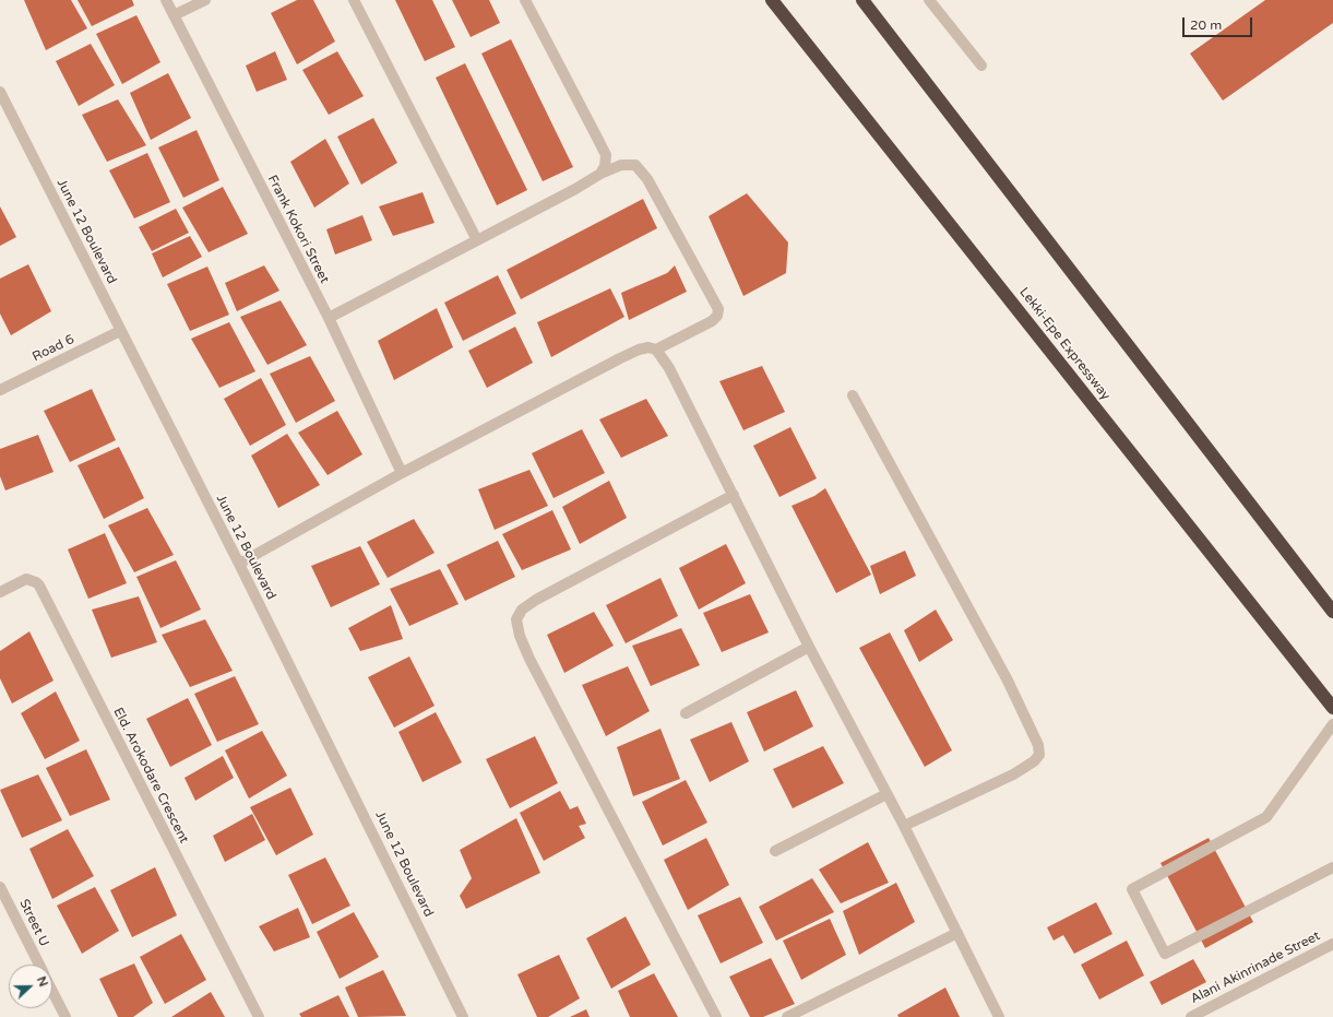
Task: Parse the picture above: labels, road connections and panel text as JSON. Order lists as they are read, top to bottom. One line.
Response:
{"streets":{"highway":["Lekki-Epe Expressway"],"street":["Frank Kokori Street","June 12 Boulevard","Road 6","Eld. Arokodare Crescent","Street U","Alani Akinrinade Street"]},"crossings":[["June 12 Boulevard","Road 6"]],"scale_bar":"20 m","north":"right"}
